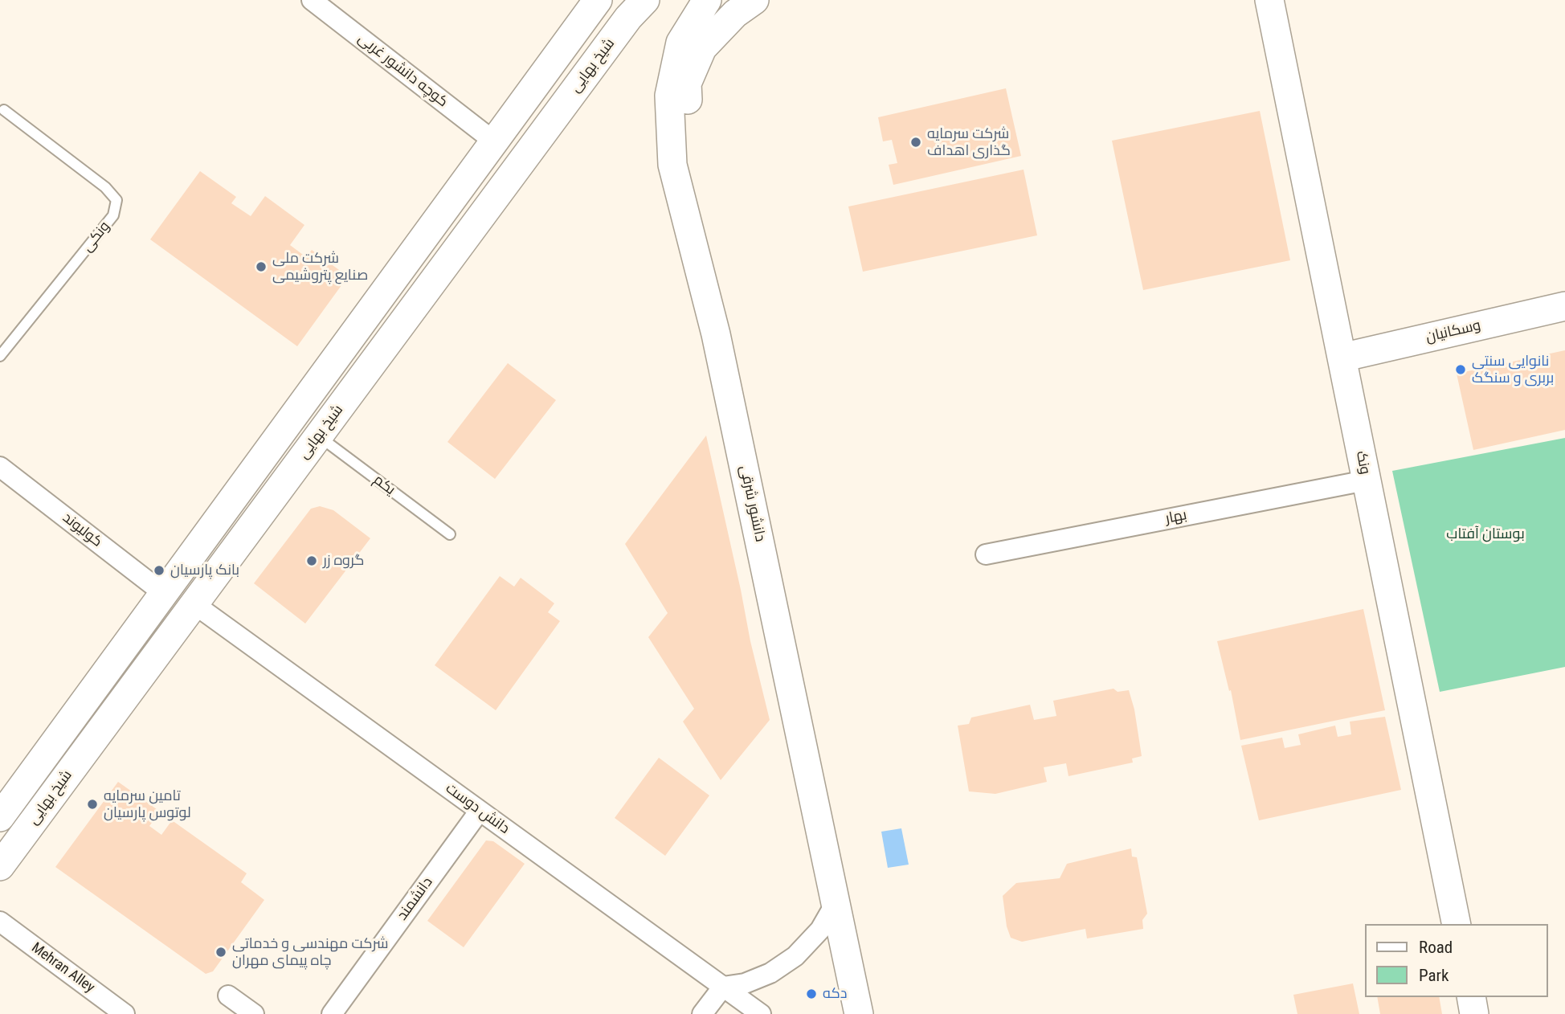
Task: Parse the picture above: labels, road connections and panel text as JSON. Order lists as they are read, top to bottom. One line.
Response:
{"streets":{"main road":["شیخ بهایی","وسکانیان","ونک","دانشور شرقی"],"street":["کوچه دانشور غربی","بهار","کولیوند","دانش دوست","دانشمند","Mehran Alley"],"lane":["ونکی","یکم"]},"crossings":[["شیخ بهایی","کوچه دانشور غربی"],["شیخ بهایی","یکم"],["شیخ بهایی","کولیوند"],["شیخ بهایی","دانش دوست"],["وسکانیان","ونک"],["ونک","بهار"],["دانش دوست","دانشمند"]],"parks":["بوستان آفتاب"],"places":["شرکت سرمایه گذاری اهداف","شرکت ملی صنایع پتروشیمی","نانوایی سنتی بربری و سنگک","گروه زر","بانک پارسیان","تامین سرمایه لوتوس پارسیان","شرکت مهندسی و خدماتی چاه پیمای مهران","دکه"],"legend":["Road","Park"]}
